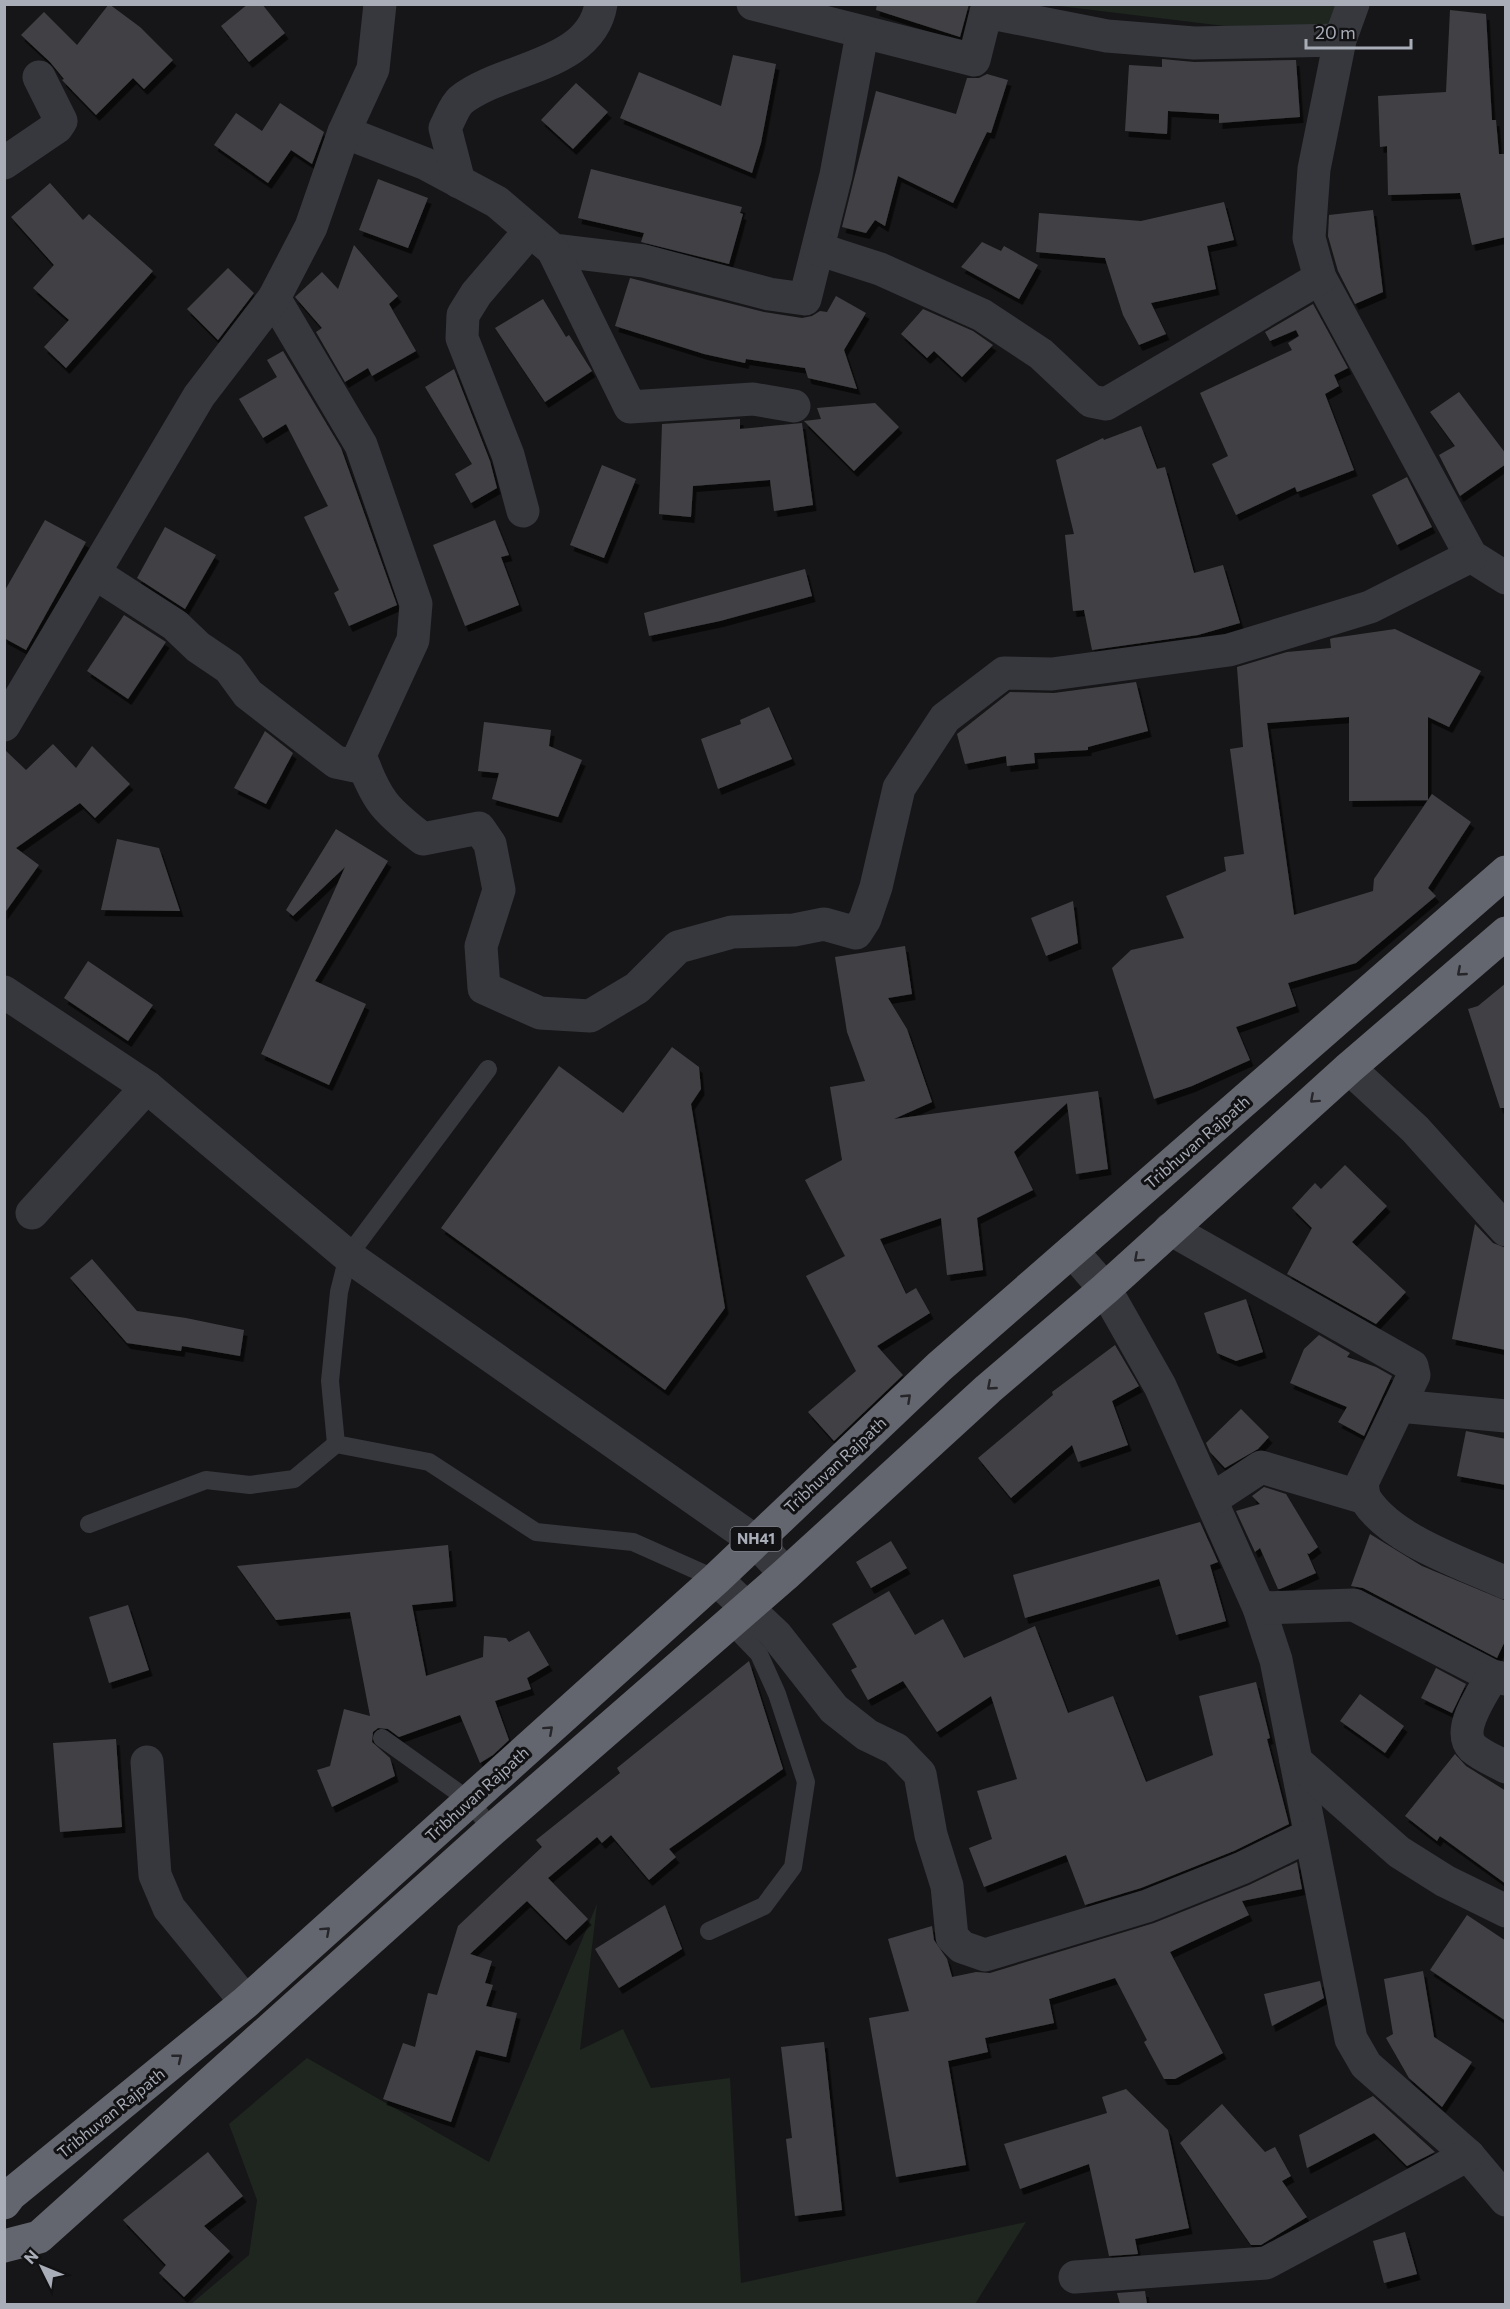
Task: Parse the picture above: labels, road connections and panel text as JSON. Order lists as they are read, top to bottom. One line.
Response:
{"streets":{"highway":["Tribhuvan Rajpath","NH41"]},"scale_bar":"20 m","north":"top left"}
